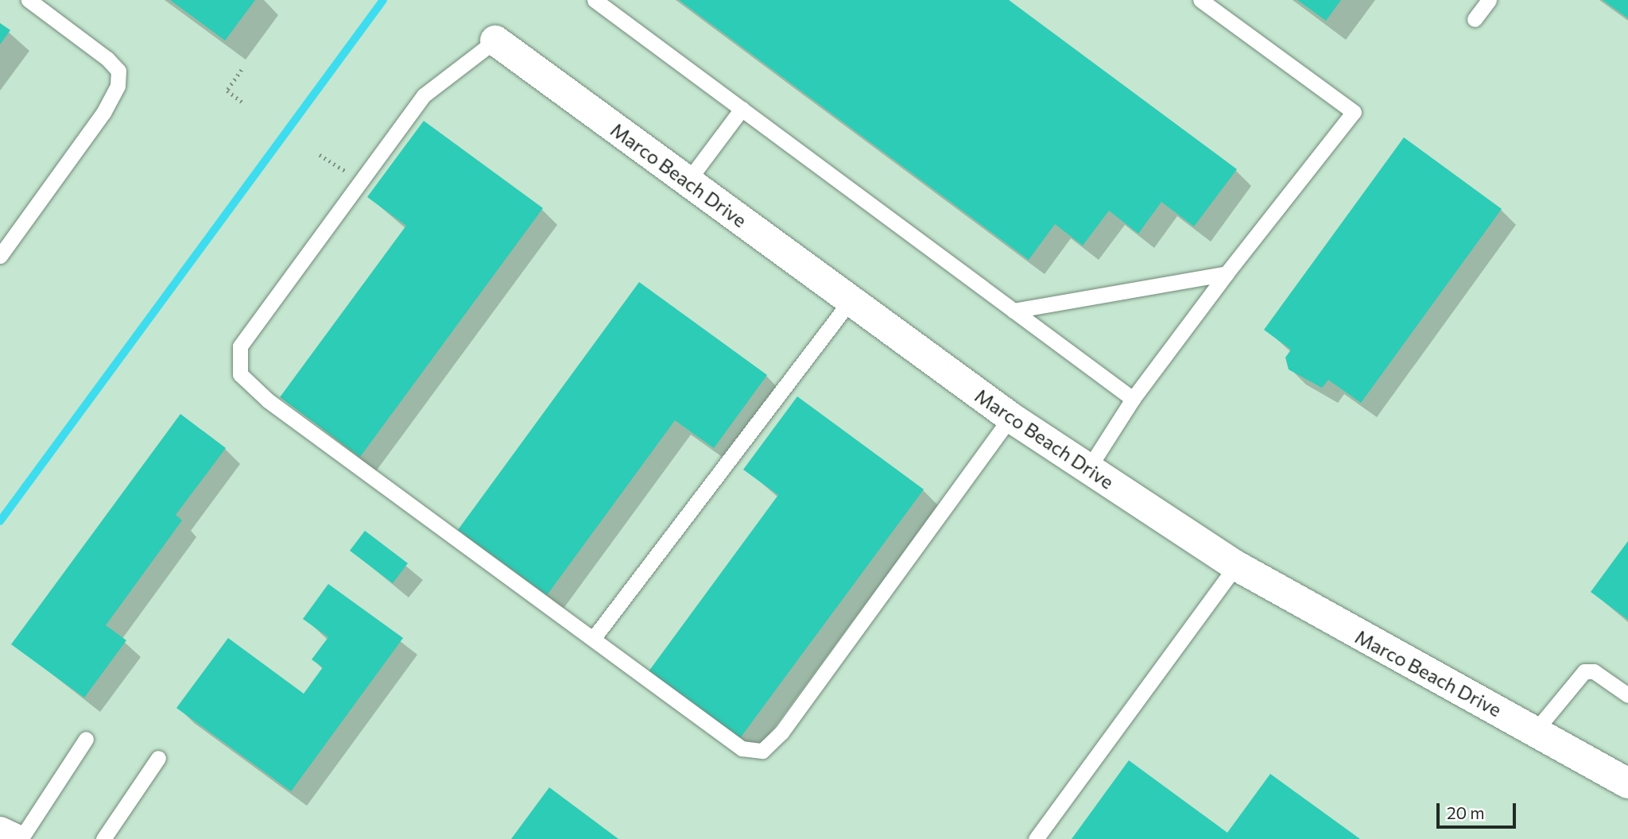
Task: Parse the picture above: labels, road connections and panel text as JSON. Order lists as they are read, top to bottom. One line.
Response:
{"streets":{"street":["Marco Beach Drive"]},"scale_bar":"20 m"}
